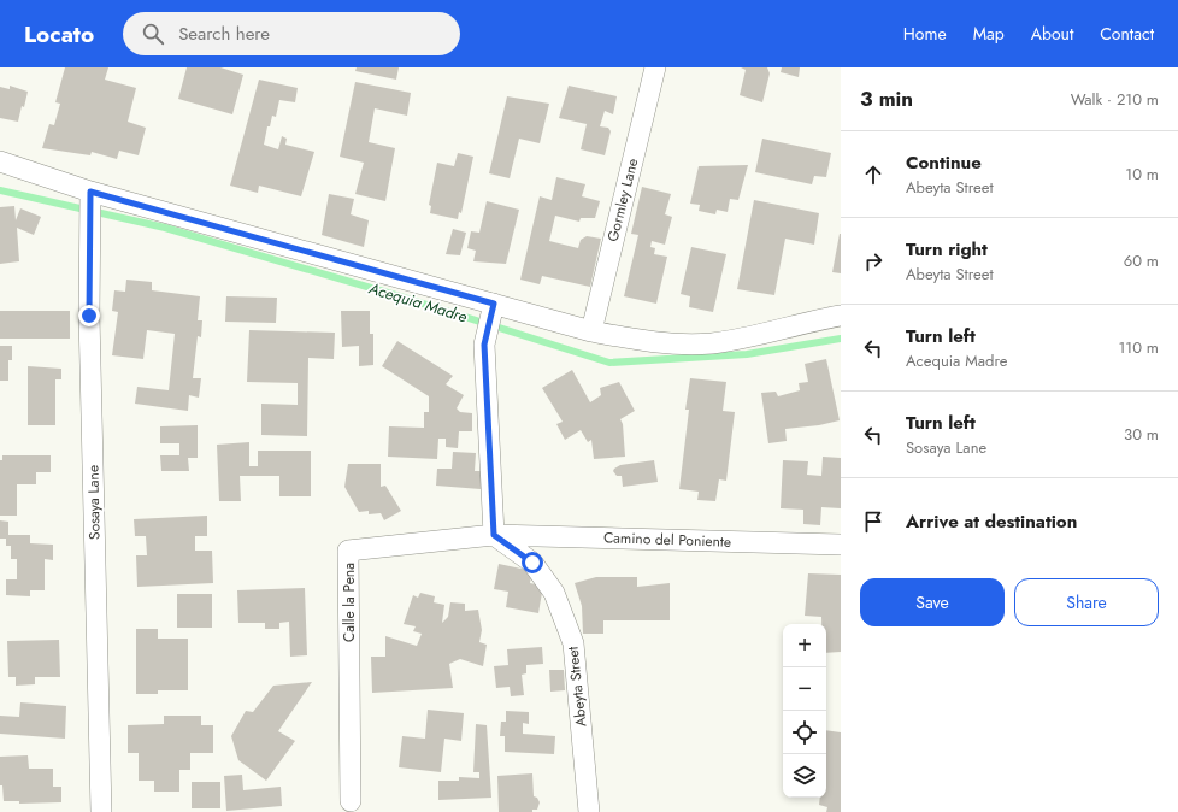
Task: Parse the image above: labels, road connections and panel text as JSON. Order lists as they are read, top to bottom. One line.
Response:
{"streets":{"street":["Gormley Lane","Sosaya Lane","Camino del Poniente","Calle la Pena","Abeyta Street"]},"crossings":[["Camino del Poniente","Calle la Pena"],["Camino del Poniente","Abeyta Street"],["Calle la Pena","Abeyta Street"]],"water":["Acequia Madre"],"page":{"header":"Locato","search":"Search here","nav":["Home","Map","About","Contact"],"heading":["3 min","Walk · 210 m"],"list":[["Continue","Abeyta Street","10 m"],["Turn right","Abeyta Street","60 m"],["Turn left","Acequia Madre","110 m"],["Turn left","Sosaya Lane","30 m"],"Arrive at destination"],"buttons":["Save","Share"],"map_buttons":["+","−"]}}
